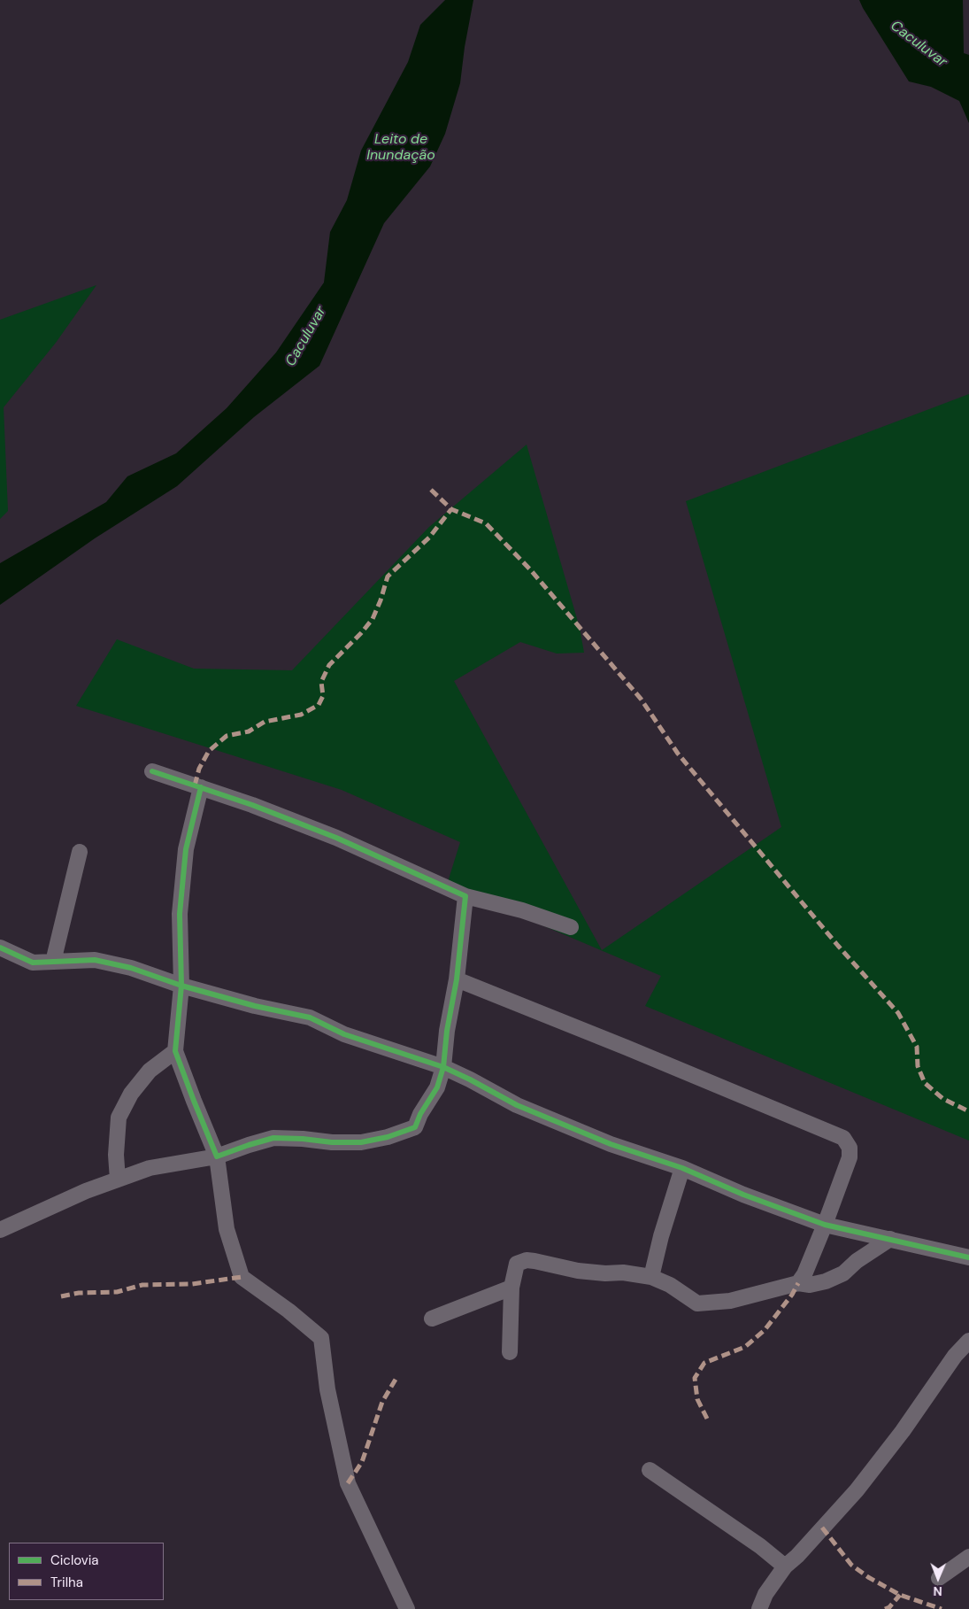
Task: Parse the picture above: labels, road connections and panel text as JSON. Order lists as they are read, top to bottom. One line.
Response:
{"water":["Caculuvar","Leito de Inundação"],"legend":["Ciclovia","Trilha"],"north":"bottom"}
